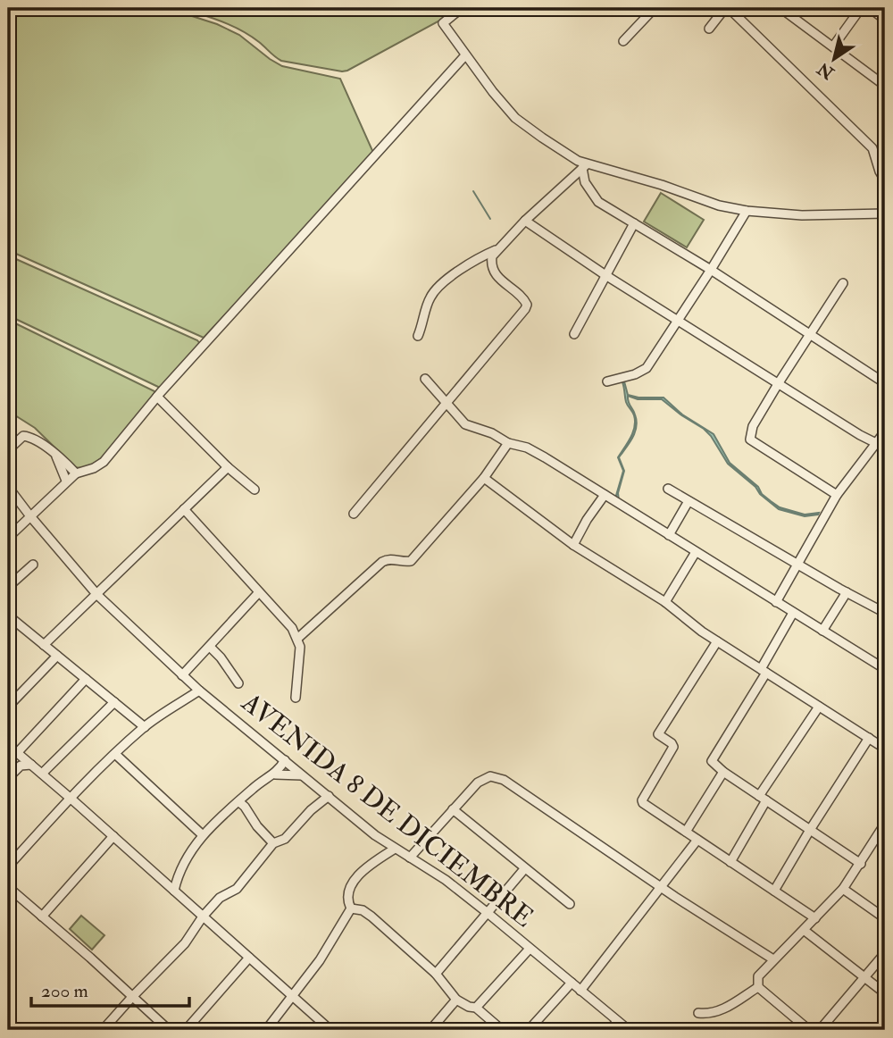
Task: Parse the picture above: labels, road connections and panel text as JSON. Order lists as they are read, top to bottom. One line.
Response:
{"streets":{"street":["AVENIDA 8 DE DICIEMBRE"]},"scale_bar":"200 m","north":"bottom left"}
